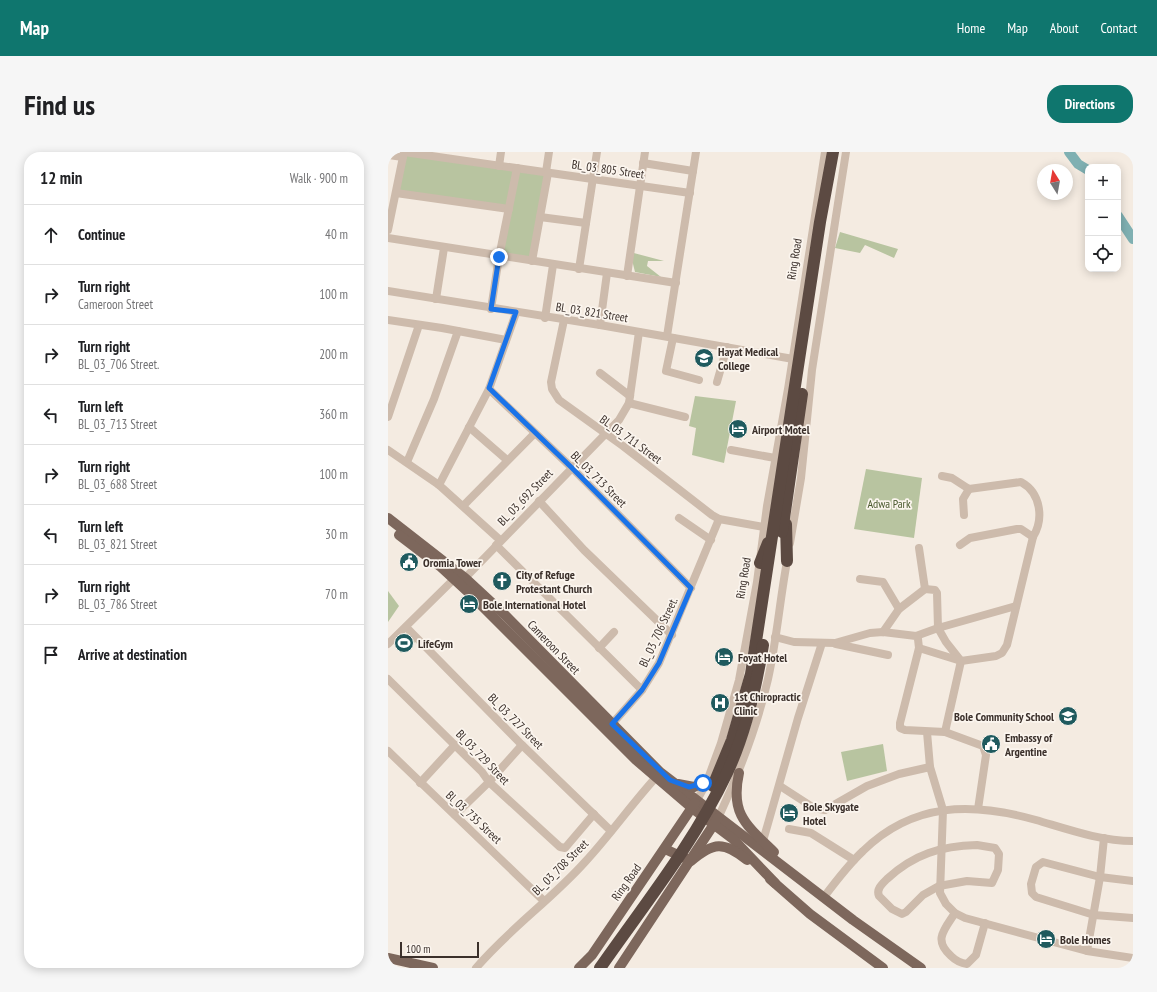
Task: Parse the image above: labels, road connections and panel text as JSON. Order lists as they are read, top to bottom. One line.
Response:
{"streets":{"highway":["Ring Road"],"main road":["Cameroon Street"],"street":["BL_03_805 Street","BL_03_821 Street","BL_03_711 Street","BL_03_713 Street","BL_03_692 Street","BL_03_706 Street.","BL_03_727 Street","Bl_03_729 Street","Bl_03_735 Street","BL_03_708 Street"]},"crossings":[["Ring Road","BL_03_821 Street"],["Ring Road","BL_03_711 Street"],["Ring Road","Cameroon Street"],["BL_03_821 Street","BL_03_711 Street"],["BL_03_821 Street","BL_03_692 Street"],["BL_03_711 Street","BL_03_692 Street"],["BL_03_711 Street","BL_03_706 Street."],["BL_03_713 Street","BL_03_692 Street"],["BL_03_713 Street","BL_03_706 Street."],["BL_03_692 Street","Cameroon Street"],["BL_03_706 Street.","Cameroon Street"],["Cameroon Street","BL_03_708 Street"],["BL_03_727 Street","Bl_03_729 Street"],["BL_03_727 Street","BL_03_708 Street"],["Bl_03_735 Street","BL_03_708 Street"]],"parks":["Adwa Park"],"places":{"school or university":["Hayat Medical College","Bole Community School"],"hotel":["Airport Motel","Bole International Hotel","Foyat Hotel","Bole Skygate Hotel","Bole Homes"],"public building":["Oromia Tower","Embassy of Argentine"],"church":["City of Refuge Protestant Church"],"sports":["LifeGym"],"hospital":["1st Chiropractic Clinic"]},"scale_bar":"100 m","north":"top","page":{"header":"Map","nav":["Home","Map","About","Contact"],"buttons":"Directions","title":"Find us","heading":["12 min","Walk · 900 m"],"map_buttons":["+","−"],"list":[["Continue","40 m"],["Turn right","Cameroon Street","100 m"],["Turn right","BL_03_706 Street.","200 m"],["Turn left","BL_03_713 Street","360 m"],["Turn right","BL_03_688 Street","100 m"],["Turn left","BL_03_821 Street","30 m"],["Turn right","BL_03_786 Street","70 m"],"Arrive at destination"],"scale":"100 m"}}
